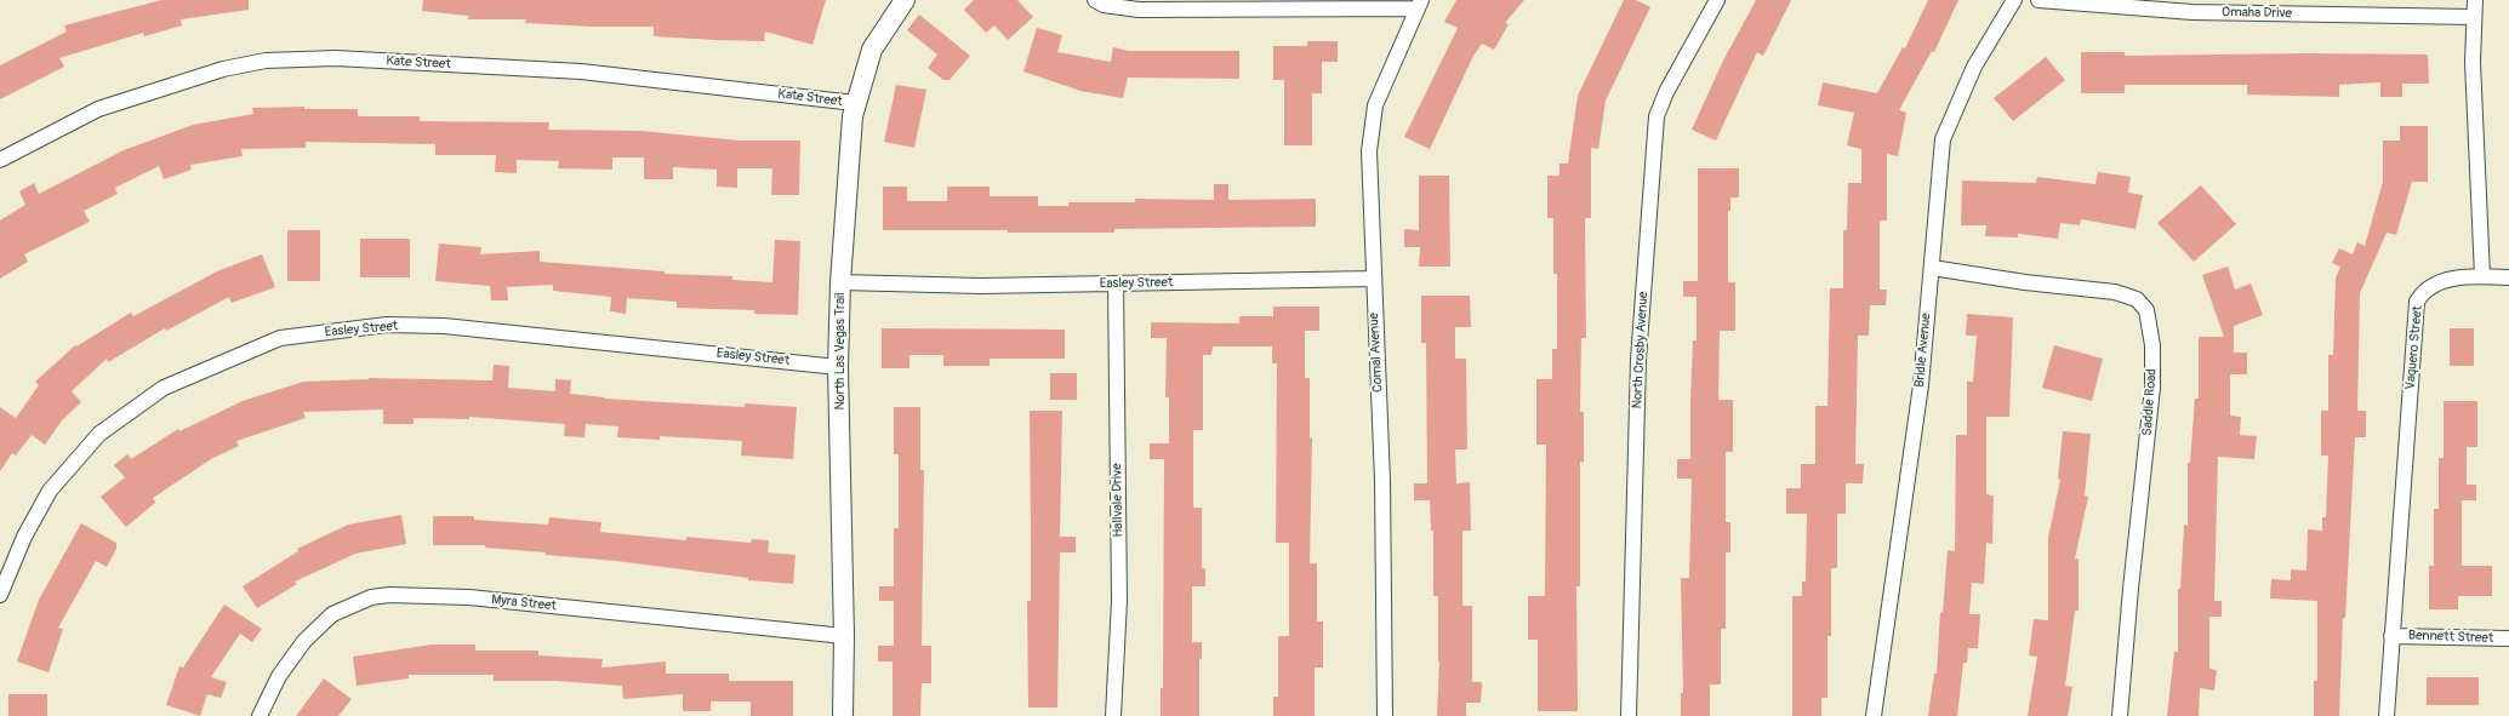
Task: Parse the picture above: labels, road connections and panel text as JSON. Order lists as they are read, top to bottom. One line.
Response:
{"streets":{"street":["Omaha Drive","Kate Street","Easley Street","Vaquero Street","North Crosby Avenue","Bridle Avenue","North Las Vegas Trail","Comal Avenue","Saddle Road","Hallvale Drive","Myra Street","Bennett Street"]},"crossings":[["Kate Street","North Las Vegas Trail"],["Easley Street","North Las Vegas Trail"],["Easley Street","Comal Avenue"],["Easley Street","Hallvale Drive"],["Vaquero Street","Bennett Street"],["Bridle Avenue","Saddle Road"],["North Las Vegas Trail","Myra Street"]]}
